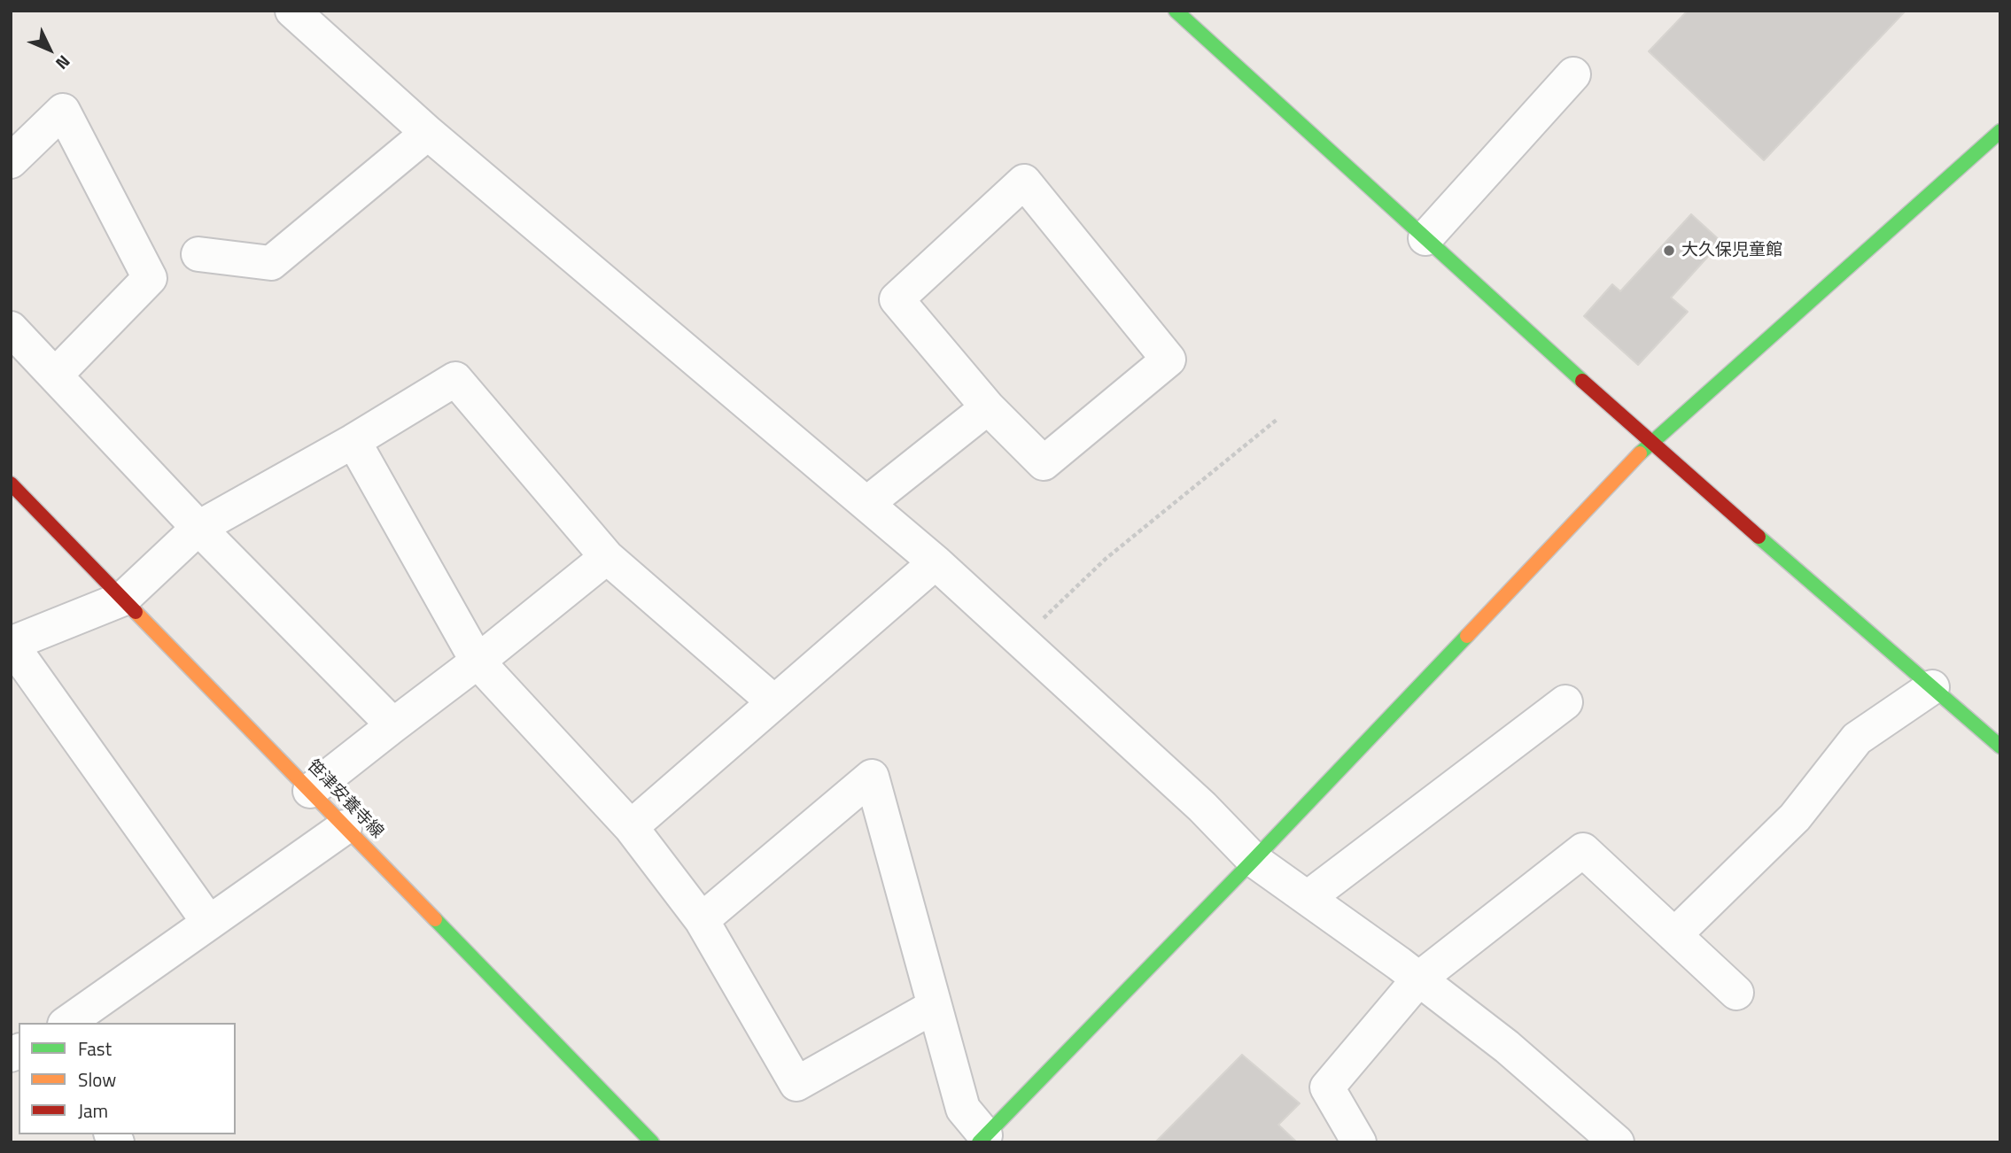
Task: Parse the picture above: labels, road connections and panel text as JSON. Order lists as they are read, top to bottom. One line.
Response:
{"streets":{"street":["笹津安養寺線"]},"places":["大久保児童館"],"legend":["Fast","Slow","Jam"],"north":"bottom right"}
